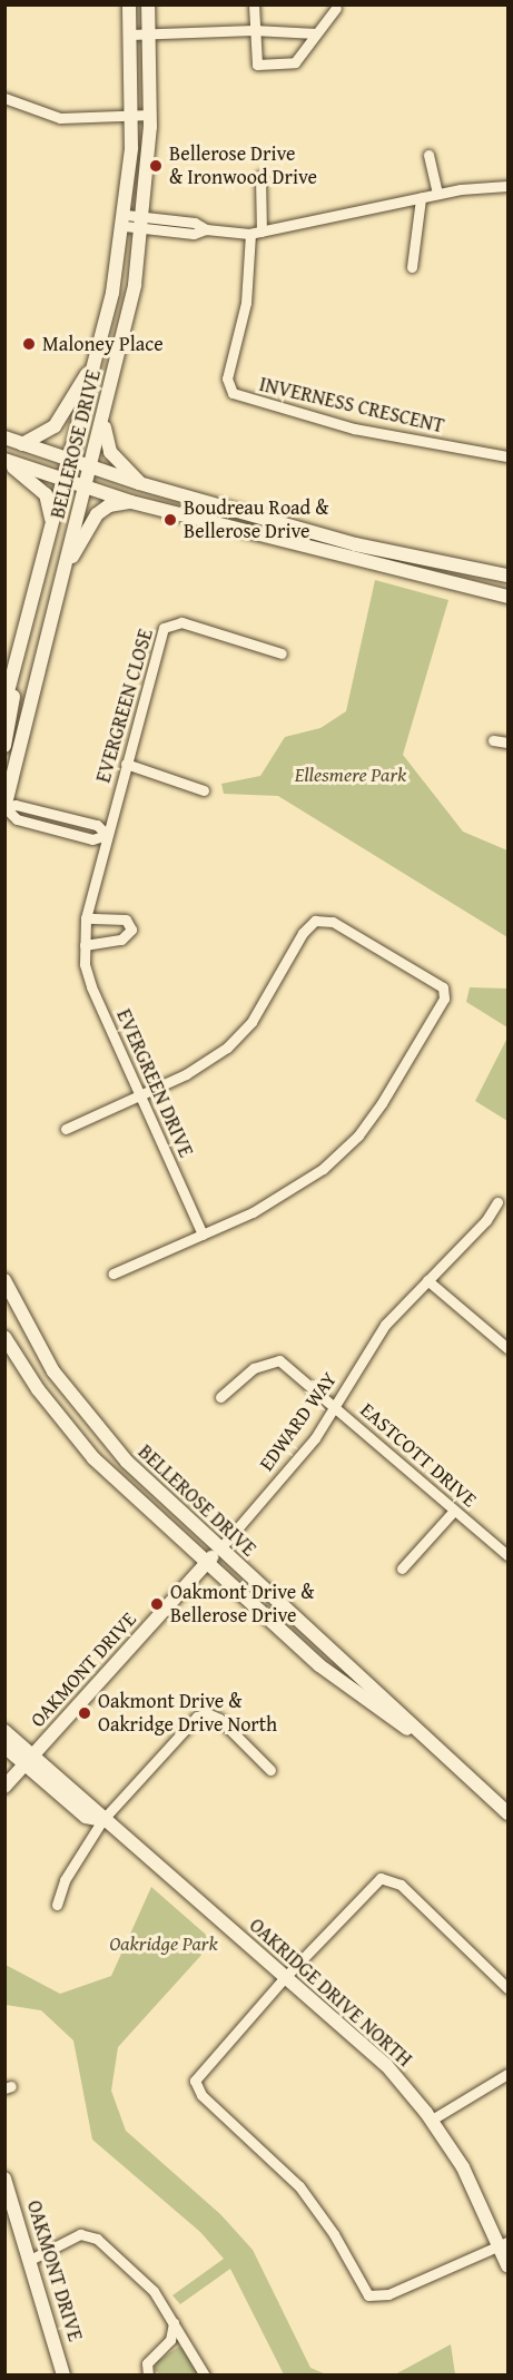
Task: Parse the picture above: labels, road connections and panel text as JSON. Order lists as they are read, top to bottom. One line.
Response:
{"streets":{"main road":["BELLEROSE DRIVE","OAKMONT DRIVE","OAKRIDGE DRIVE NORTH"],"street":["INVERNESS CRESCENT","EVERGREEN CLOSE","EVERGREEN DRIVE","EDWARD WAY","EASTCOTT DRIVE"]},"crossings":[["BELLEROSE DRIVE","EDWARD WAY"],["BELLEROSE DRIVE","OAKMONT DRIVE"],["EVERGREEN CLOSE","EVERGREEN DRIVE"],["EDWARD WAY","EASTCOTT DRIVE"],["EDWARD WAY","OAKMONT DRIVE"],["OAKMONT DRIVE","OAKRIDGE DRIVE NORTH"]],"parks":["Ellesmere Park","Oakridge Park"],"places":["Bellerose Drive & Ironwood Drive","Maloney Place","Boudreau Road & Bellerose Drive","Oakmont Drive & Bellerose Drive","Oakmont Drive & Oakridge Drive North"]}
